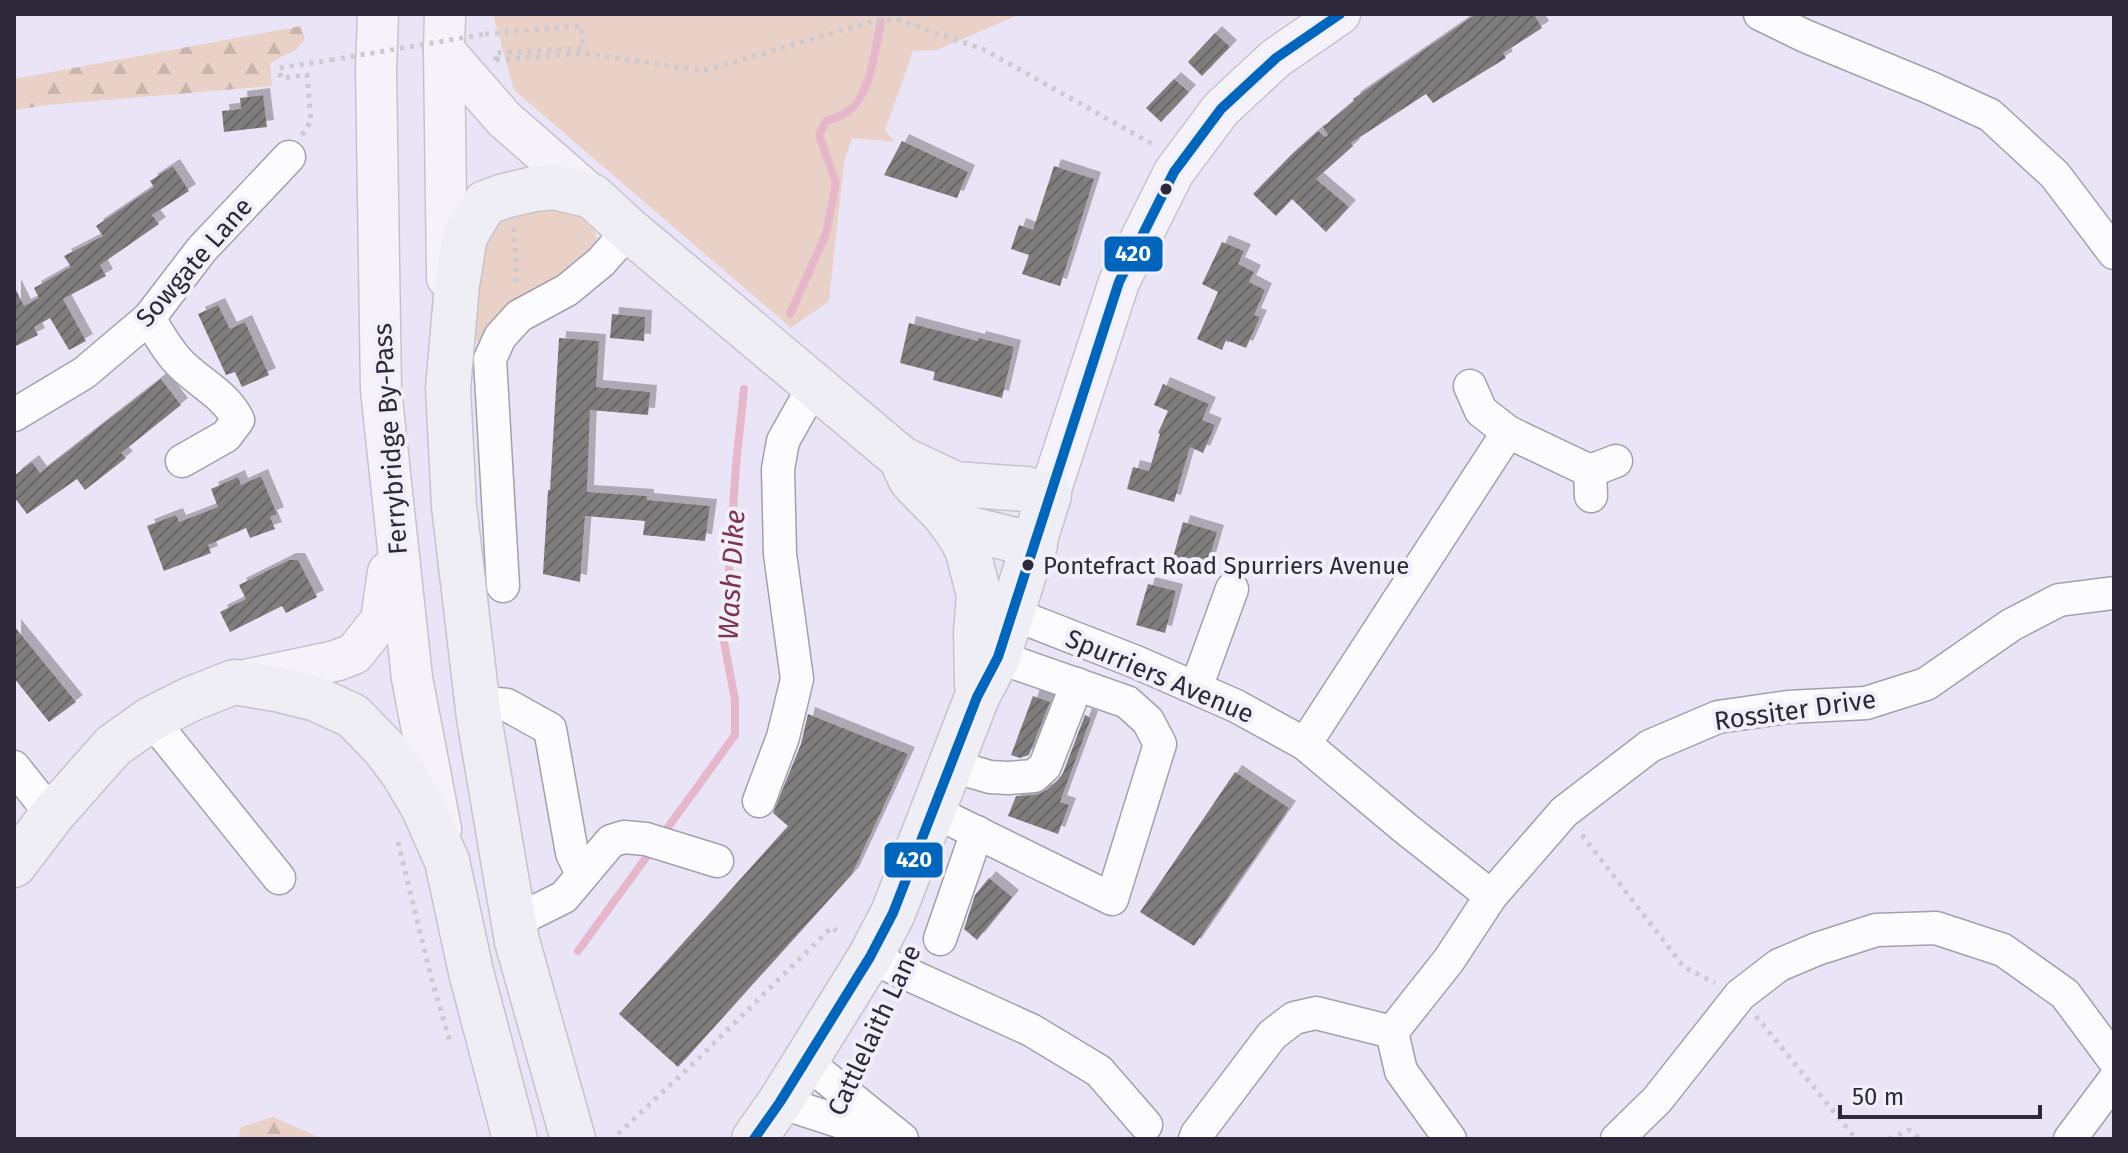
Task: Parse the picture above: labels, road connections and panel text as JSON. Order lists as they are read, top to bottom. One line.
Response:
{"streets":{"main road":["Ferrybridge By-Pass"],"street":["Sowgate Lane","Spurriers Avenue","Rossiter Drive"],"path":["Cattlelaith Lane"]},"crossings":[["Spurriers Avenue","Rossiter Drive"]],"water":["Wash Dike"],"places":["Pontefract Road Spurriers Avenue"],"lines":["transit line 420"],"scale_bar":"50 m"}
